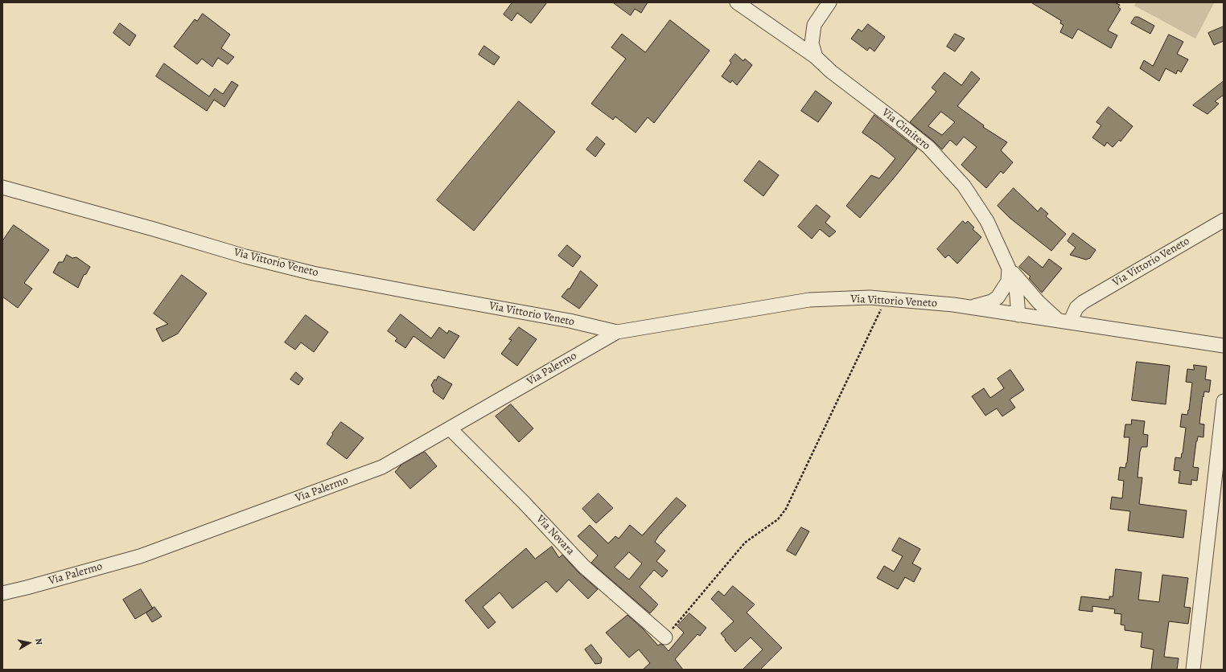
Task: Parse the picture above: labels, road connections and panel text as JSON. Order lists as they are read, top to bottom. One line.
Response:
{"streets":{"street":["Via Cimitero","Via Vittorio Veneto","Via Palermo","Via Novara"]},"crossings":[["Via Cimitero","Via Vittorio Veneto"],["Via Vittorio Veneto","Via Palermo"],["Via Palermo","Via Novara"]],"north":"right"}
